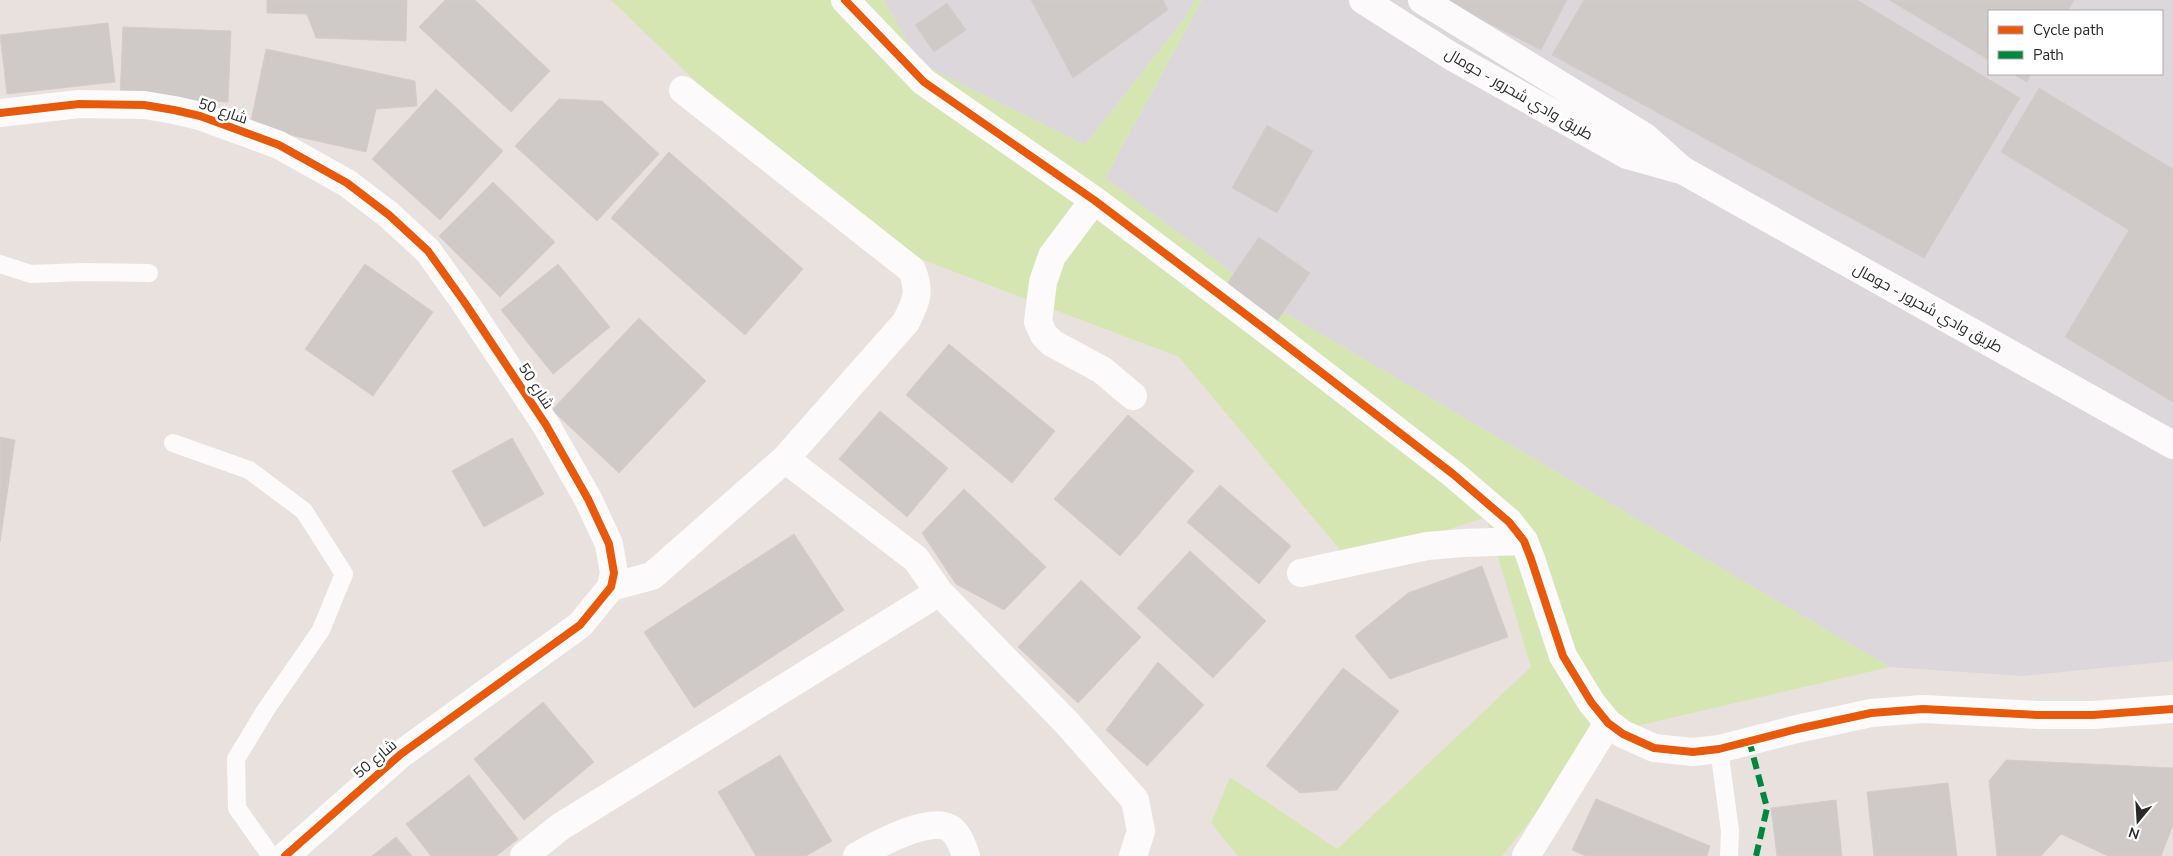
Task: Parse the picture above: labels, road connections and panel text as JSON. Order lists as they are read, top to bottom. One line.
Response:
{"streets":{"street":["طريق وادي شحرور - حومال","شارع 50"]},"legend":["Cycle path","Path"],"north":"bottom"}
